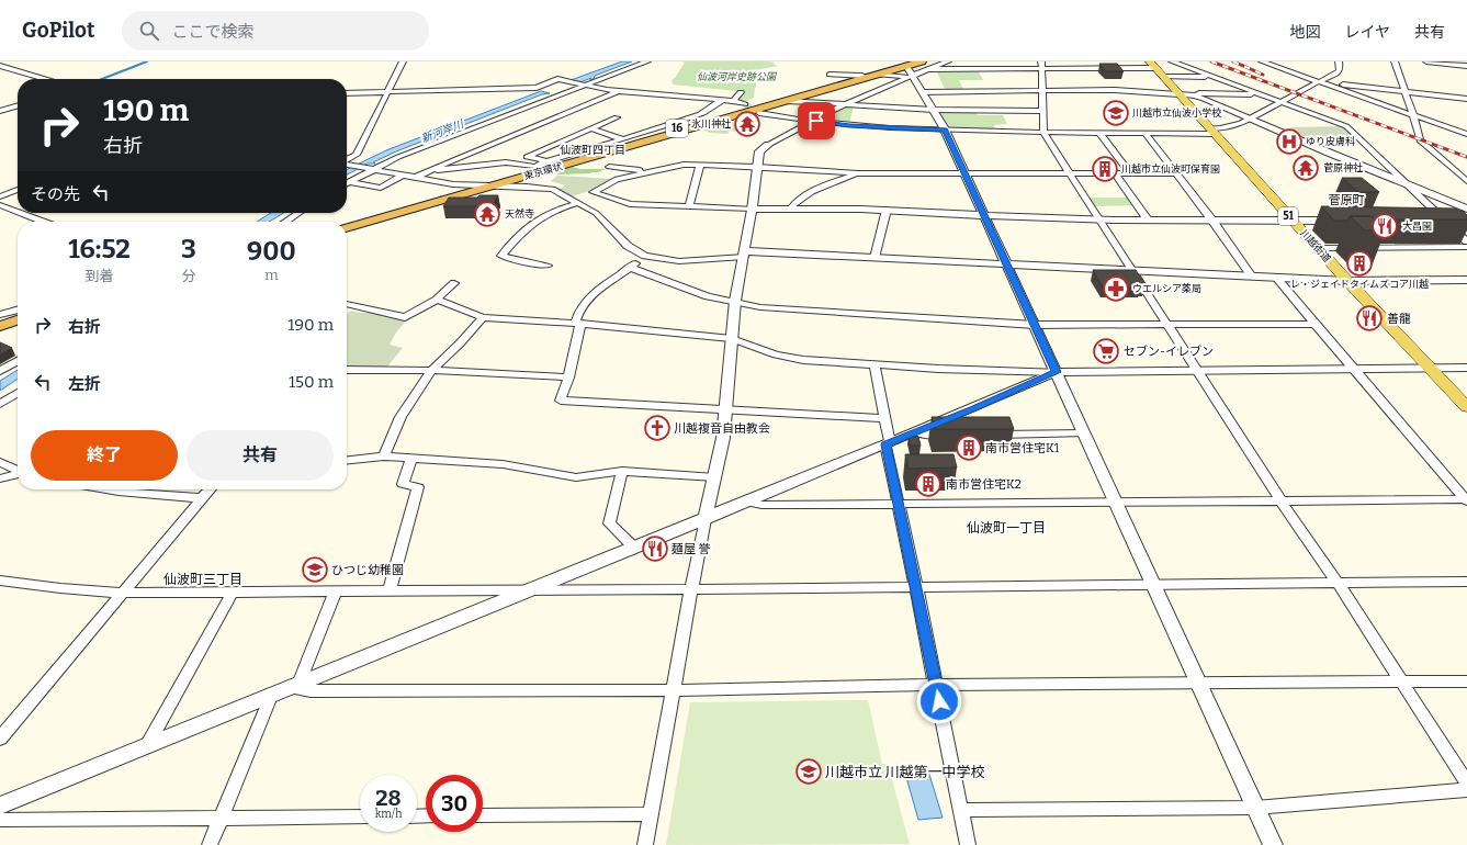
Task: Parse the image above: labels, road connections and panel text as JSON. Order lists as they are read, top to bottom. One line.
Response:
{"streets":{"highway":["16","東京環状"],"main road":["51","川越街道"]},"districts":["仙波町四丁目","菅原町","仙波町一丁目","仙波町三丁目"],"water":["新河岸川"],"parks":["仙波河岸史跡公園"],"places":{"school or university":["川越市立仙波小学校","ひつじ幼稚園","川越市立 川越第一中学校"],"temple":["氷川神社","菅原神社","天然寺"],"hospital":["ゆり皮膚科"],"building":["川越市立仙波町保育園","レ・ジェイドタイムズコア川越","南市営住宅K1","南市営住宅K2"],"restaurant":["大昌園","善龍","麺屋 誉"],"pharmacy":["ウエルシア薬局"],"supermarket":["セブン-イレブン"],"church":["川越複音自由教会"]},"page":{"header":"GoPilot","search":"ここで検索","nav":["地図","レイヤ","共有"],"turn":["190 m","右折"],"then":"その先","eta":["16:52","到着","3","分","900","m"],"list":[{"name":"右折","value":"190 m"},{"name":"左折","value":"150 m"}],"buttons":["終了","共有"],"speed":"28 km/h","limit":"30"}}
